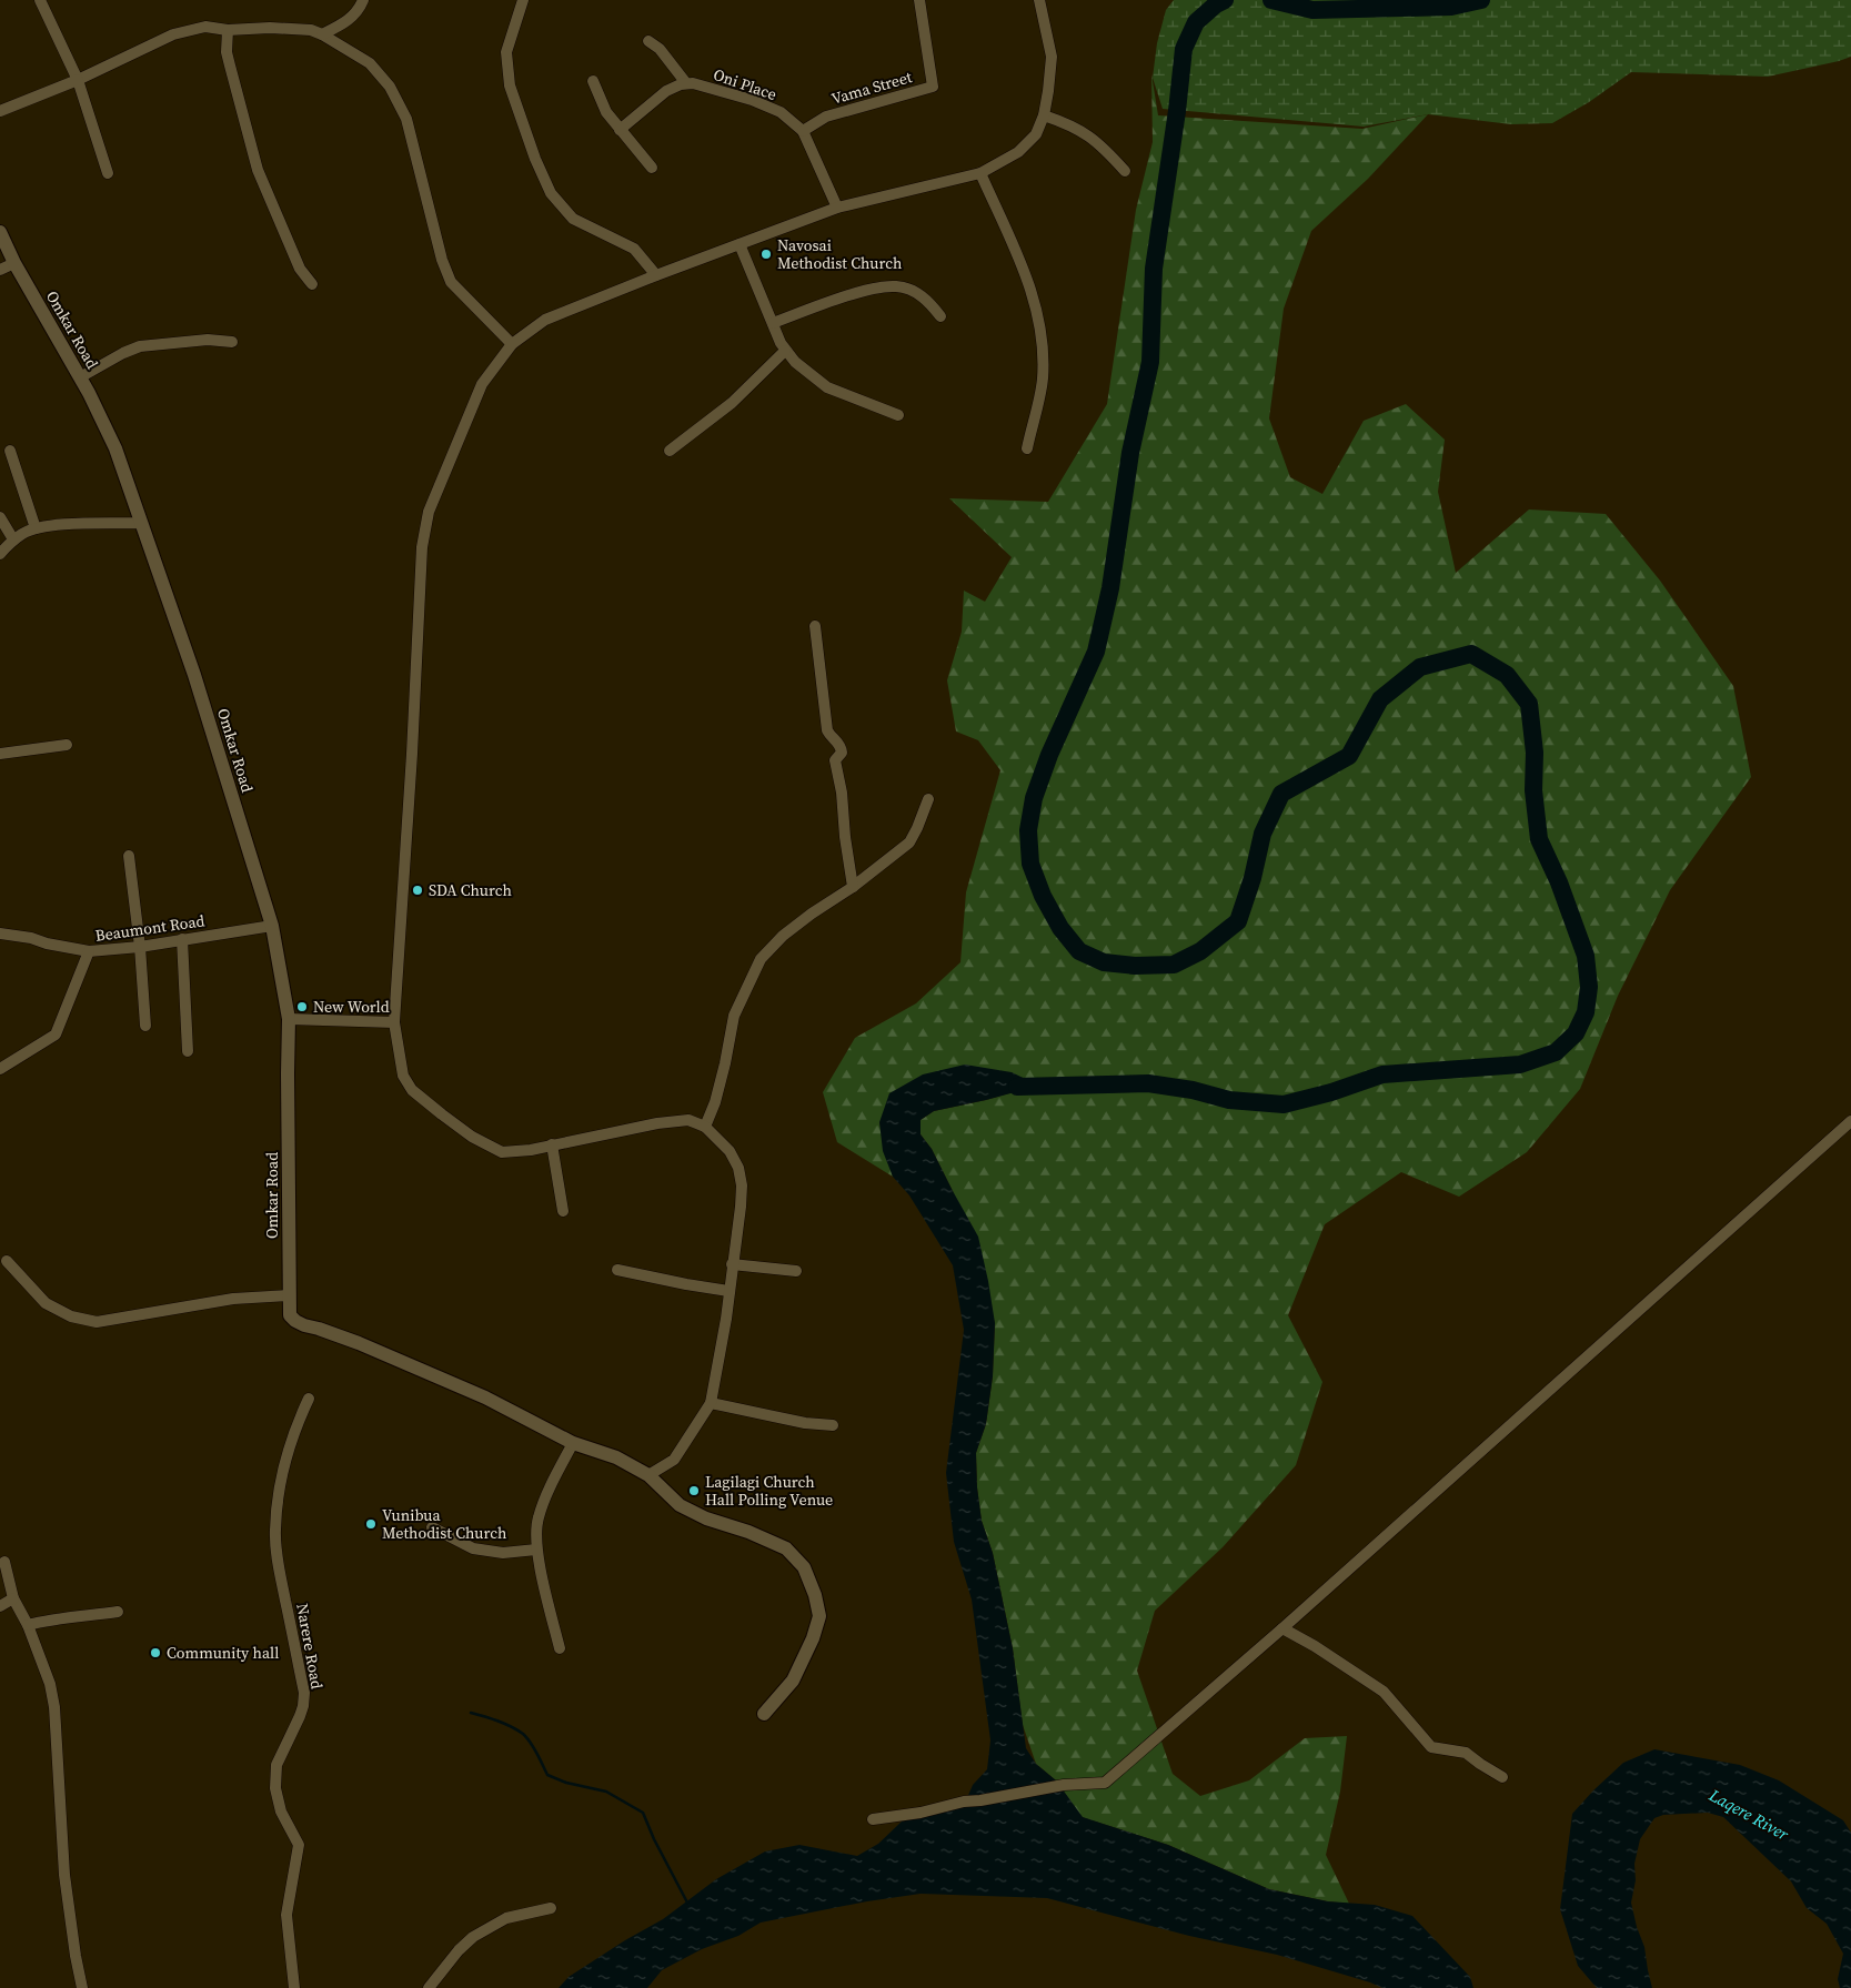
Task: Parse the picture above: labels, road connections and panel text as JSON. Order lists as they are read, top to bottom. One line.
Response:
{"streets":{"street":["Oni Place","Vama Street","Omkar Road","Beaumont Road","Narere Road"]},"crossings":[["Oni Place","Vama Street"],["Omkar Road","Beaumont Road"]],"water":["Laqere River"],"places":["Navosai Methodist Church","SDA Church","New World","Lagilagi Church Hall Polling Venue","Vunibua Methodist Church","Community hall"]}
